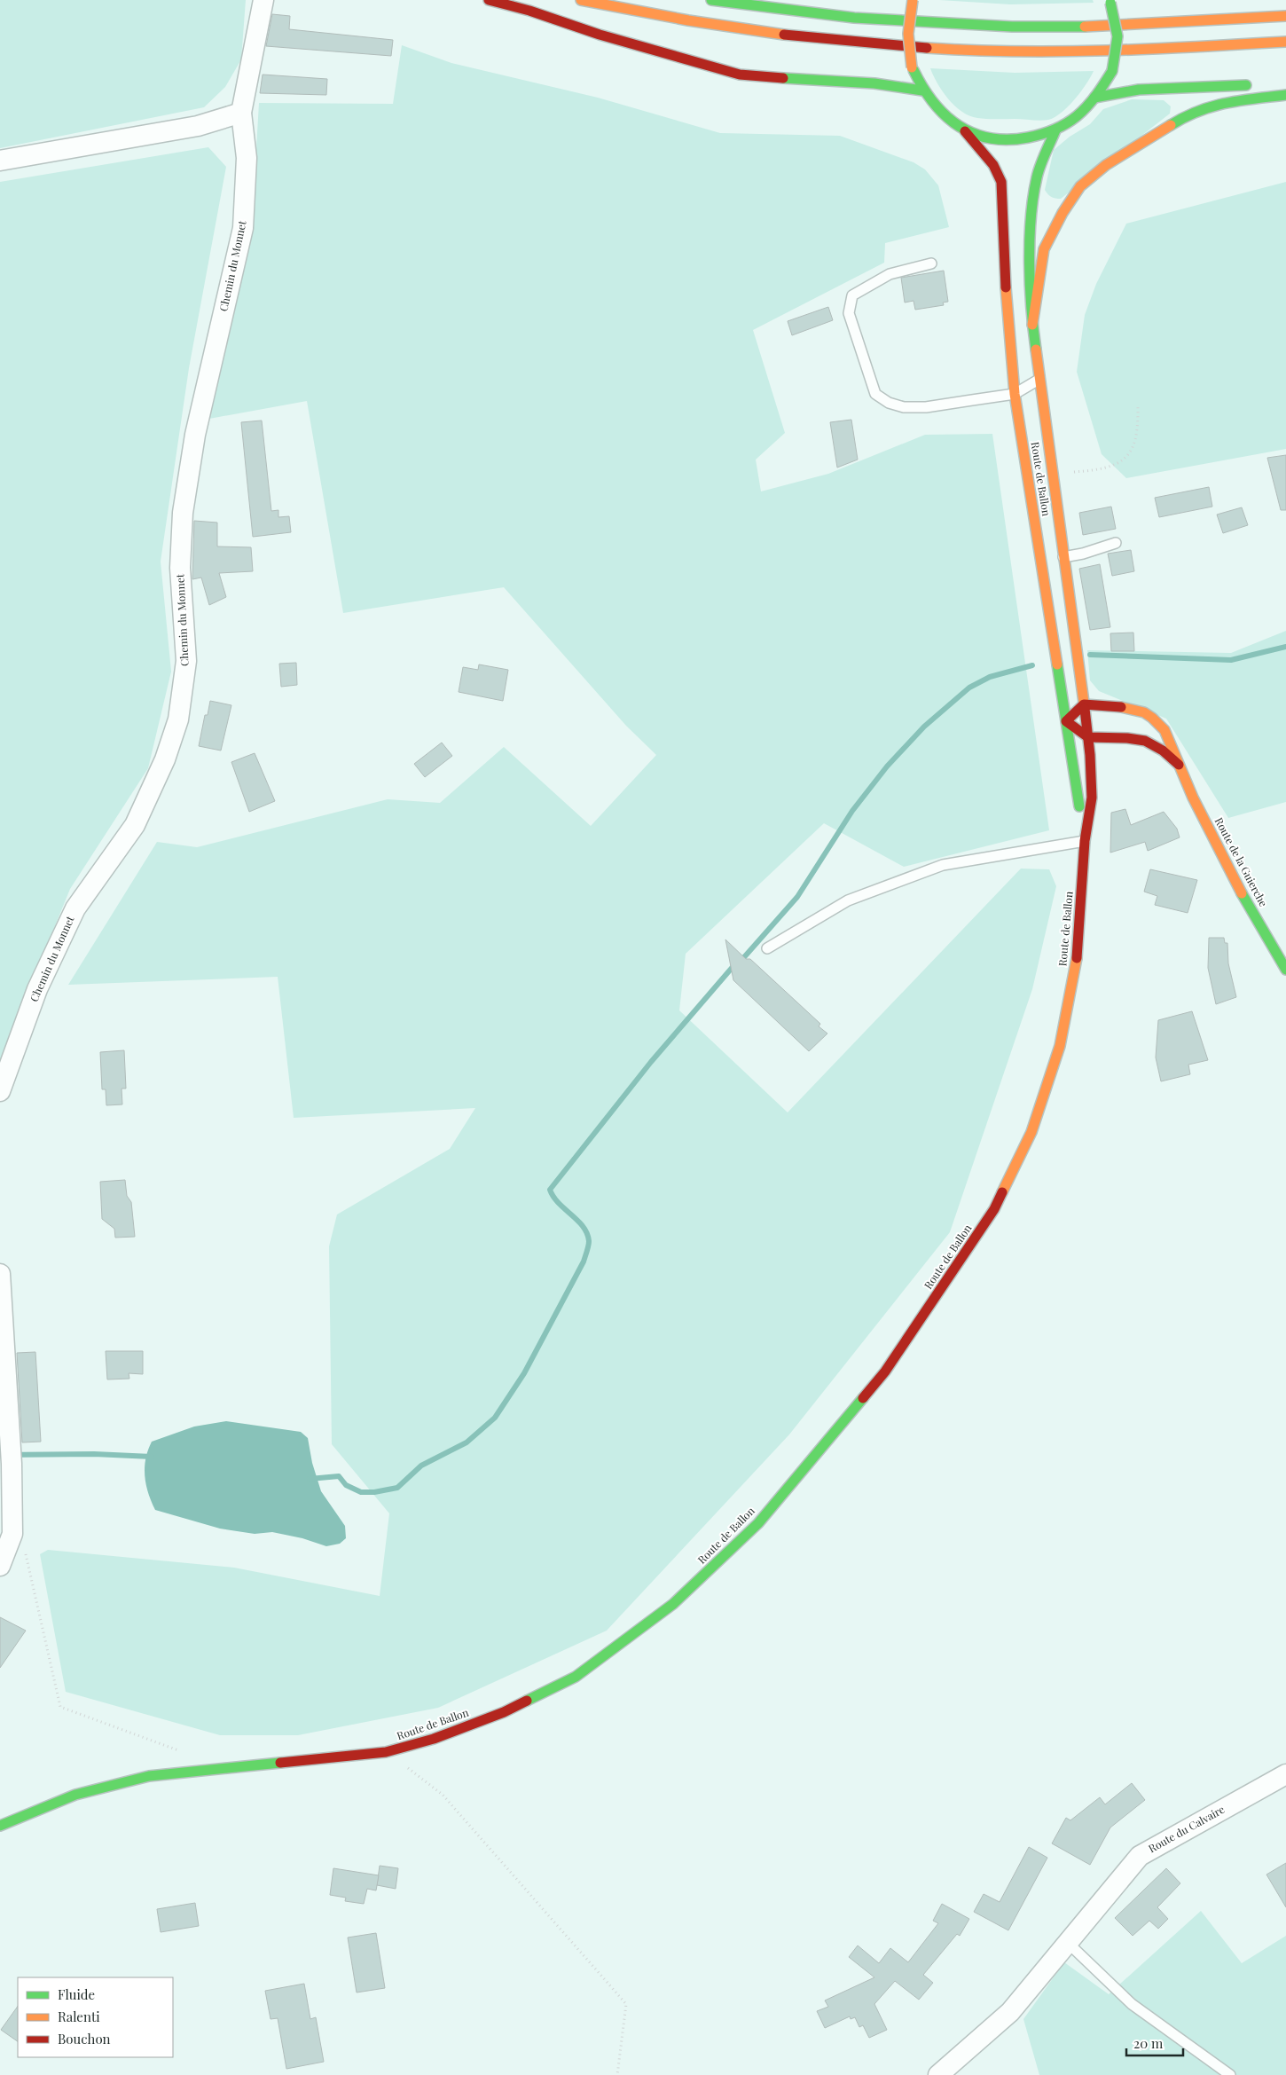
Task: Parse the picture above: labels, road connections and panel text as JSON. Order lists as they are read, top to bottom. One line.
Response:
{"streets":{"main road":["Route de Ballon","Route de la Guierche"],"street":["Chemin du Monnet","Route du Calvaire"]},"crossings":[["Route de Ballon","Route de la Guierche"]],"legend":["Fluide","Ralenti","Bouchon"],"scale_bar":"20 m"}
